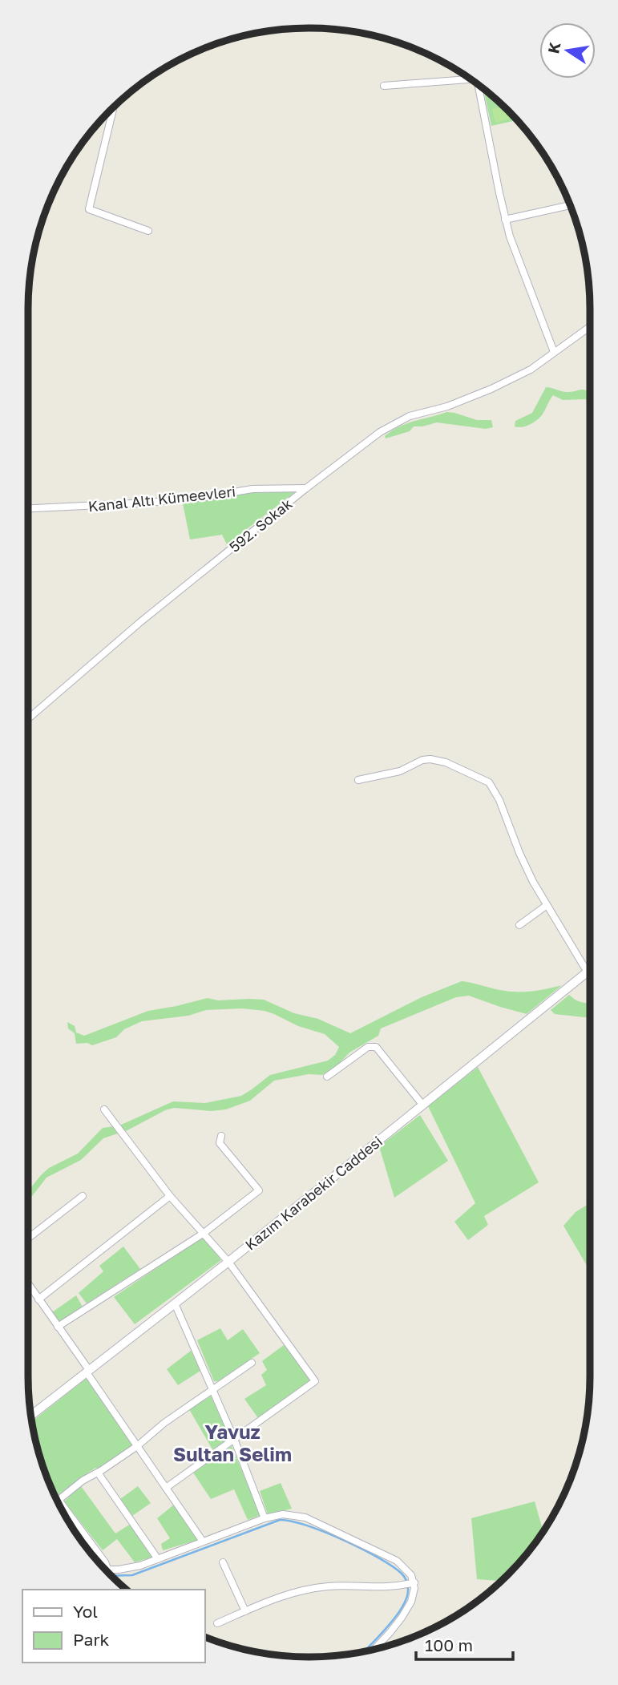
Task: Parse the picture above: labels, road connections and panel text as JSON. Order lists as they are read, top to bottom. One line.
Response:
{"streets":{"street":["Kanal Altı Kümeevleri","592. Sokak","Kazım Karabekir Caddesi"]},"crossings":[["Kanal Altı Kümeevleri","592. Sokak"]],"districts":["Yavuz Sultan Selim"],"legend":["Yol","Park"],"scale_bar":"100 m","north":"left"}
